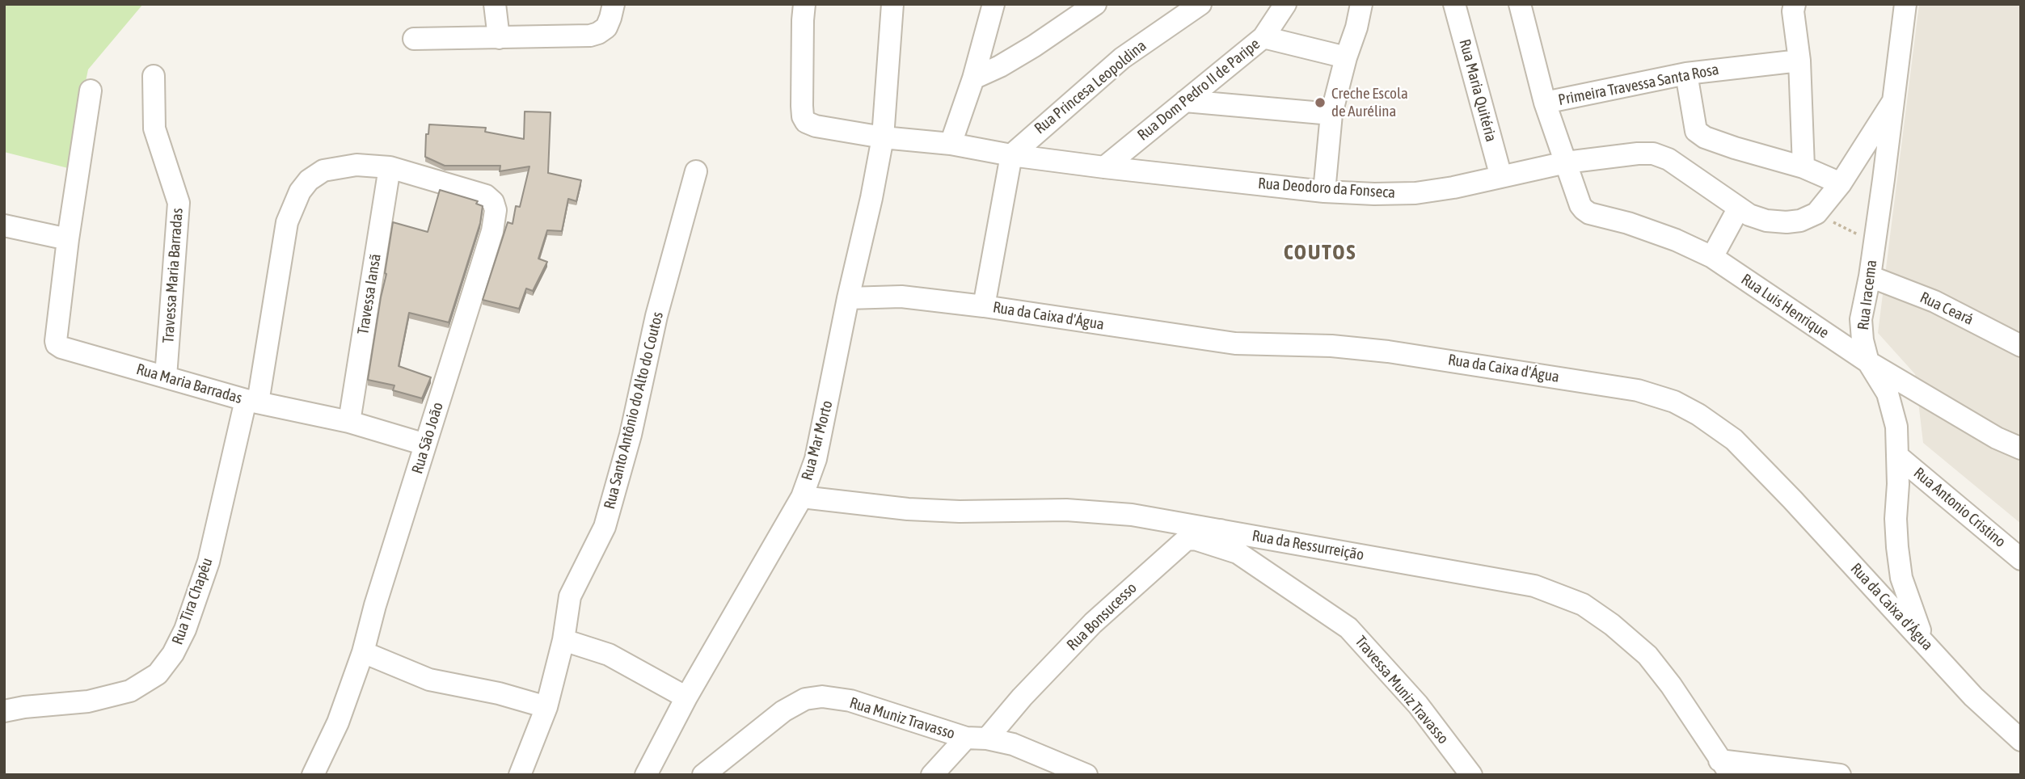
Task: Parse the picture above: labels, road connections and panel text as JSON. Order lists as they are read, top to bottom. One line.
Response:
{"streets":{"street":["Primeira Travessa Santa Rosa","Rua Princesa Leopoldina","Rua Dom Pedro II de Paripe","Rua Maria Quitéria","Rua Deodoro da Fonseca","Travessa Maria Barradas","Travessa Iansã","Rua Iracema","Rua Luis Henrique","Rua Ceará","Rua da Caixa d'Água","Rua Maria Barradas","Rua Santo Antônio do Alto do Coutos","Rua São João","Rua Mar Morto","Rua Antonio Cristino","Rua da Ressurreição","Rua Tira Chapéu","Rua Bonsucesso","Travessa Muniz Travasso","Rua Muniz Travasso"]},"crossings":[["Primeira Travessa Santa Rosa","Rua Luis Henrique"],["Rua Princesa Leopoldina","Rua Deodoro da Fonseca"],["Rua Dom Pedro II de Paripe","Rua Deodoro da Fonseca"],["Rua Maria Quitéria","Rua Deodoro da Fonseca"],["Rua Deodoro da Fonseca","Rua Luis Henrique"],["Rua Deodoro da Fonseca","Rua Mar Morto"],["Travessa Maria Barradas","Rua Maria Barradas"],["Travessa Iansã","Rua Maria Barradas"],["Travessa Iansã","Rua São João"],["Travessa Iansã","Rua Tira Chapéu"],["Rua Iracema","Rua Luis Henrique"],["Rua Iracema","Rua Ceará"],["Rua Iracema","Rua da Caixa d'Água"],["Rua Iracema","Rua Antonio Cristino"],["Rua da Caixa d'Água","Rua Mar Morto"],["Rua Maria Barradas","Rua São João"],["Rua Maria Barradas","Rua Tira Chapéu"],["Rua São João","Rua Tira Chapéu"],["Rua Mar Morto","Rua da Ressurreição"],["Rua da Ressurreição","Travessa Muniz Travasso"],["Rua Bonsucesso","Travessa Muniz Travasso"],["Rua Bonsucesso","Rua Muniz Travasso"]],"districts":["COUTOS"],"places":["Creche Escola de Aurélina"]}
